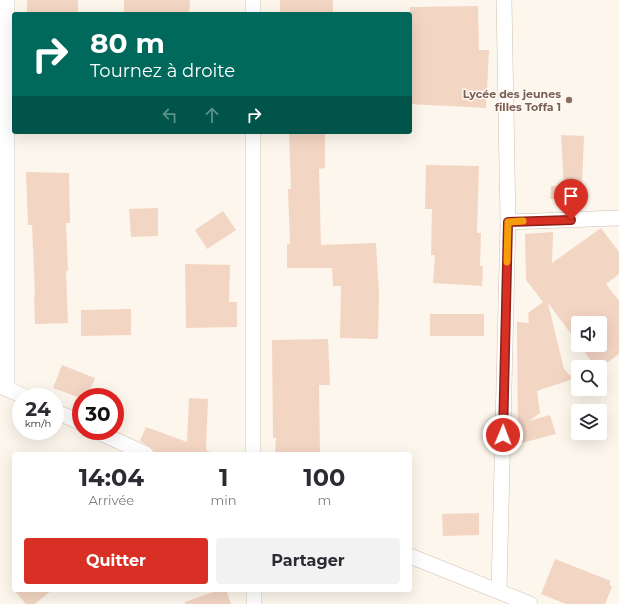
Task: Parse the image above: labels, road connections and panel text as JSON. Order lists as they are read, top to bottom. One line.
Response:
{"places":["Lycée des jeunes filles Toffa 1"],"page":{"turn":["80 m","Tournez à droite"],"speed":"24 km/h","limit":"30","eta":["14:04","Arrivée","1","min","100","m"],"buttons":["Quitter","Partager"]}}
